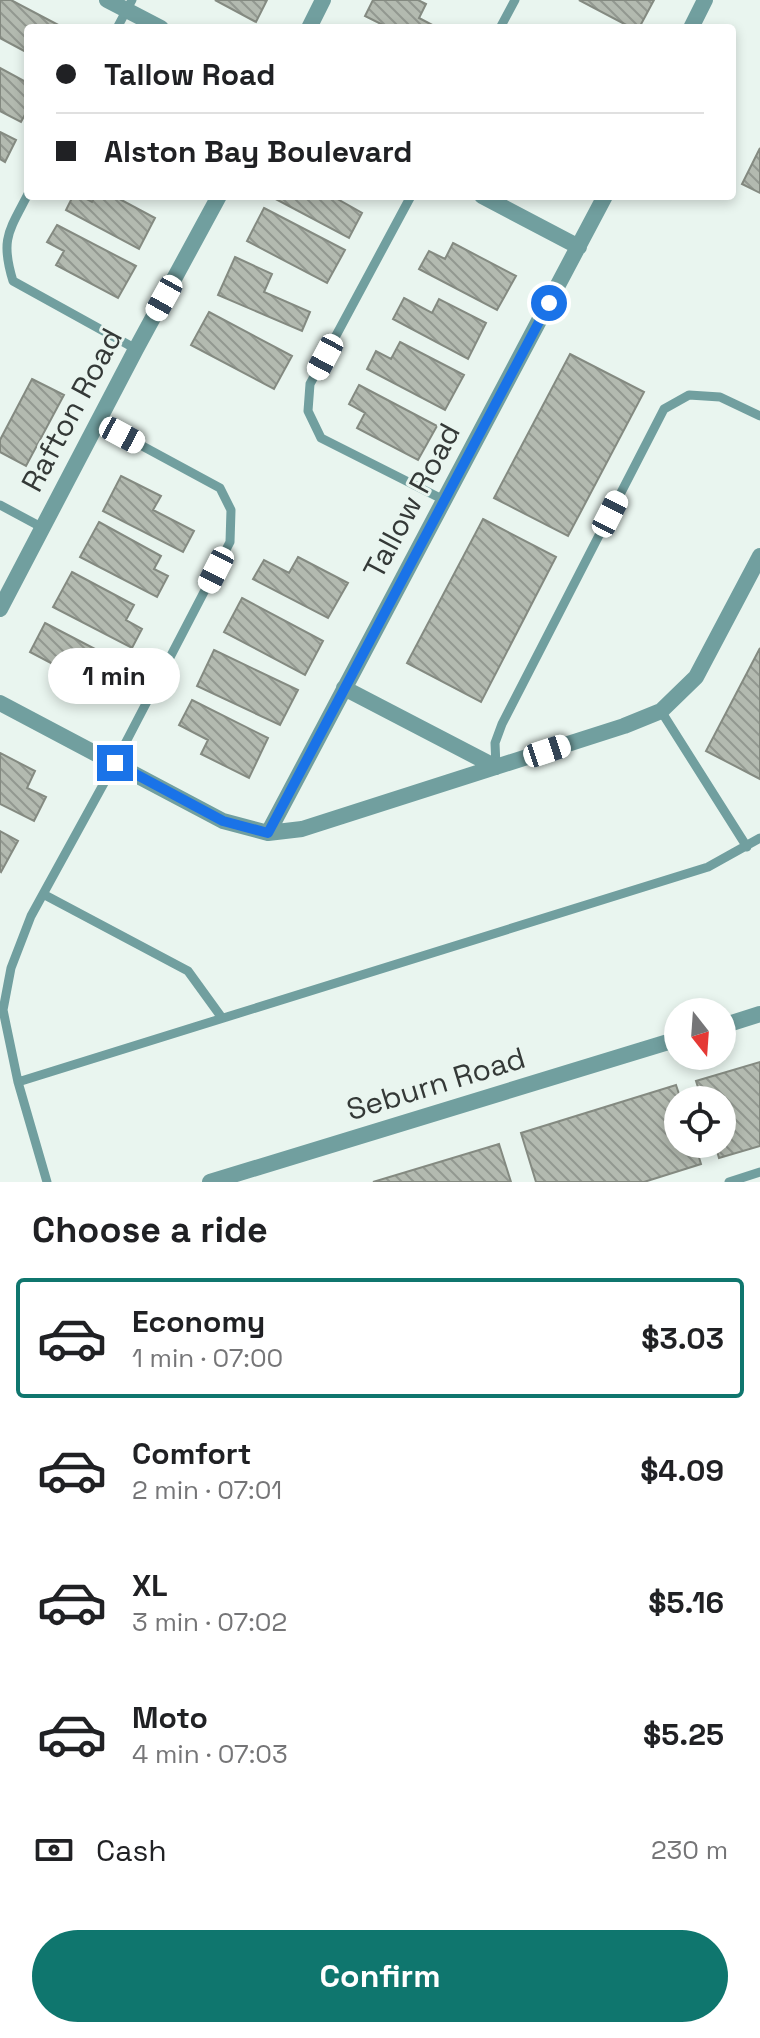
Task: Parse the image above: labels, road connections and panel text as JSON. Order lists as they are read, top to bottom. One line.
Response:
{"streets":{"street":["Rafton Road","Tallow Road","Seburn Road"]},"north":"bottom","page":{"banner":["Tallow Road","Alston Bay Boulevard"],"bubble":"1 min","heading":"Choose a ride","list":[{"name":"Economy","note":"1 min · 07:00","value":"$3.03"},{"name":"Comfort","note":"2 min · 07:01","value":"$4.09"},{"name":"XL","note":"3 min · 07:02","value":"$5.16"},{"name":"Moto","note":"4 min · 07:03","value":"$5.25"}],"pay":["Cash","230 m"],"buttons":"Confirm"}}
